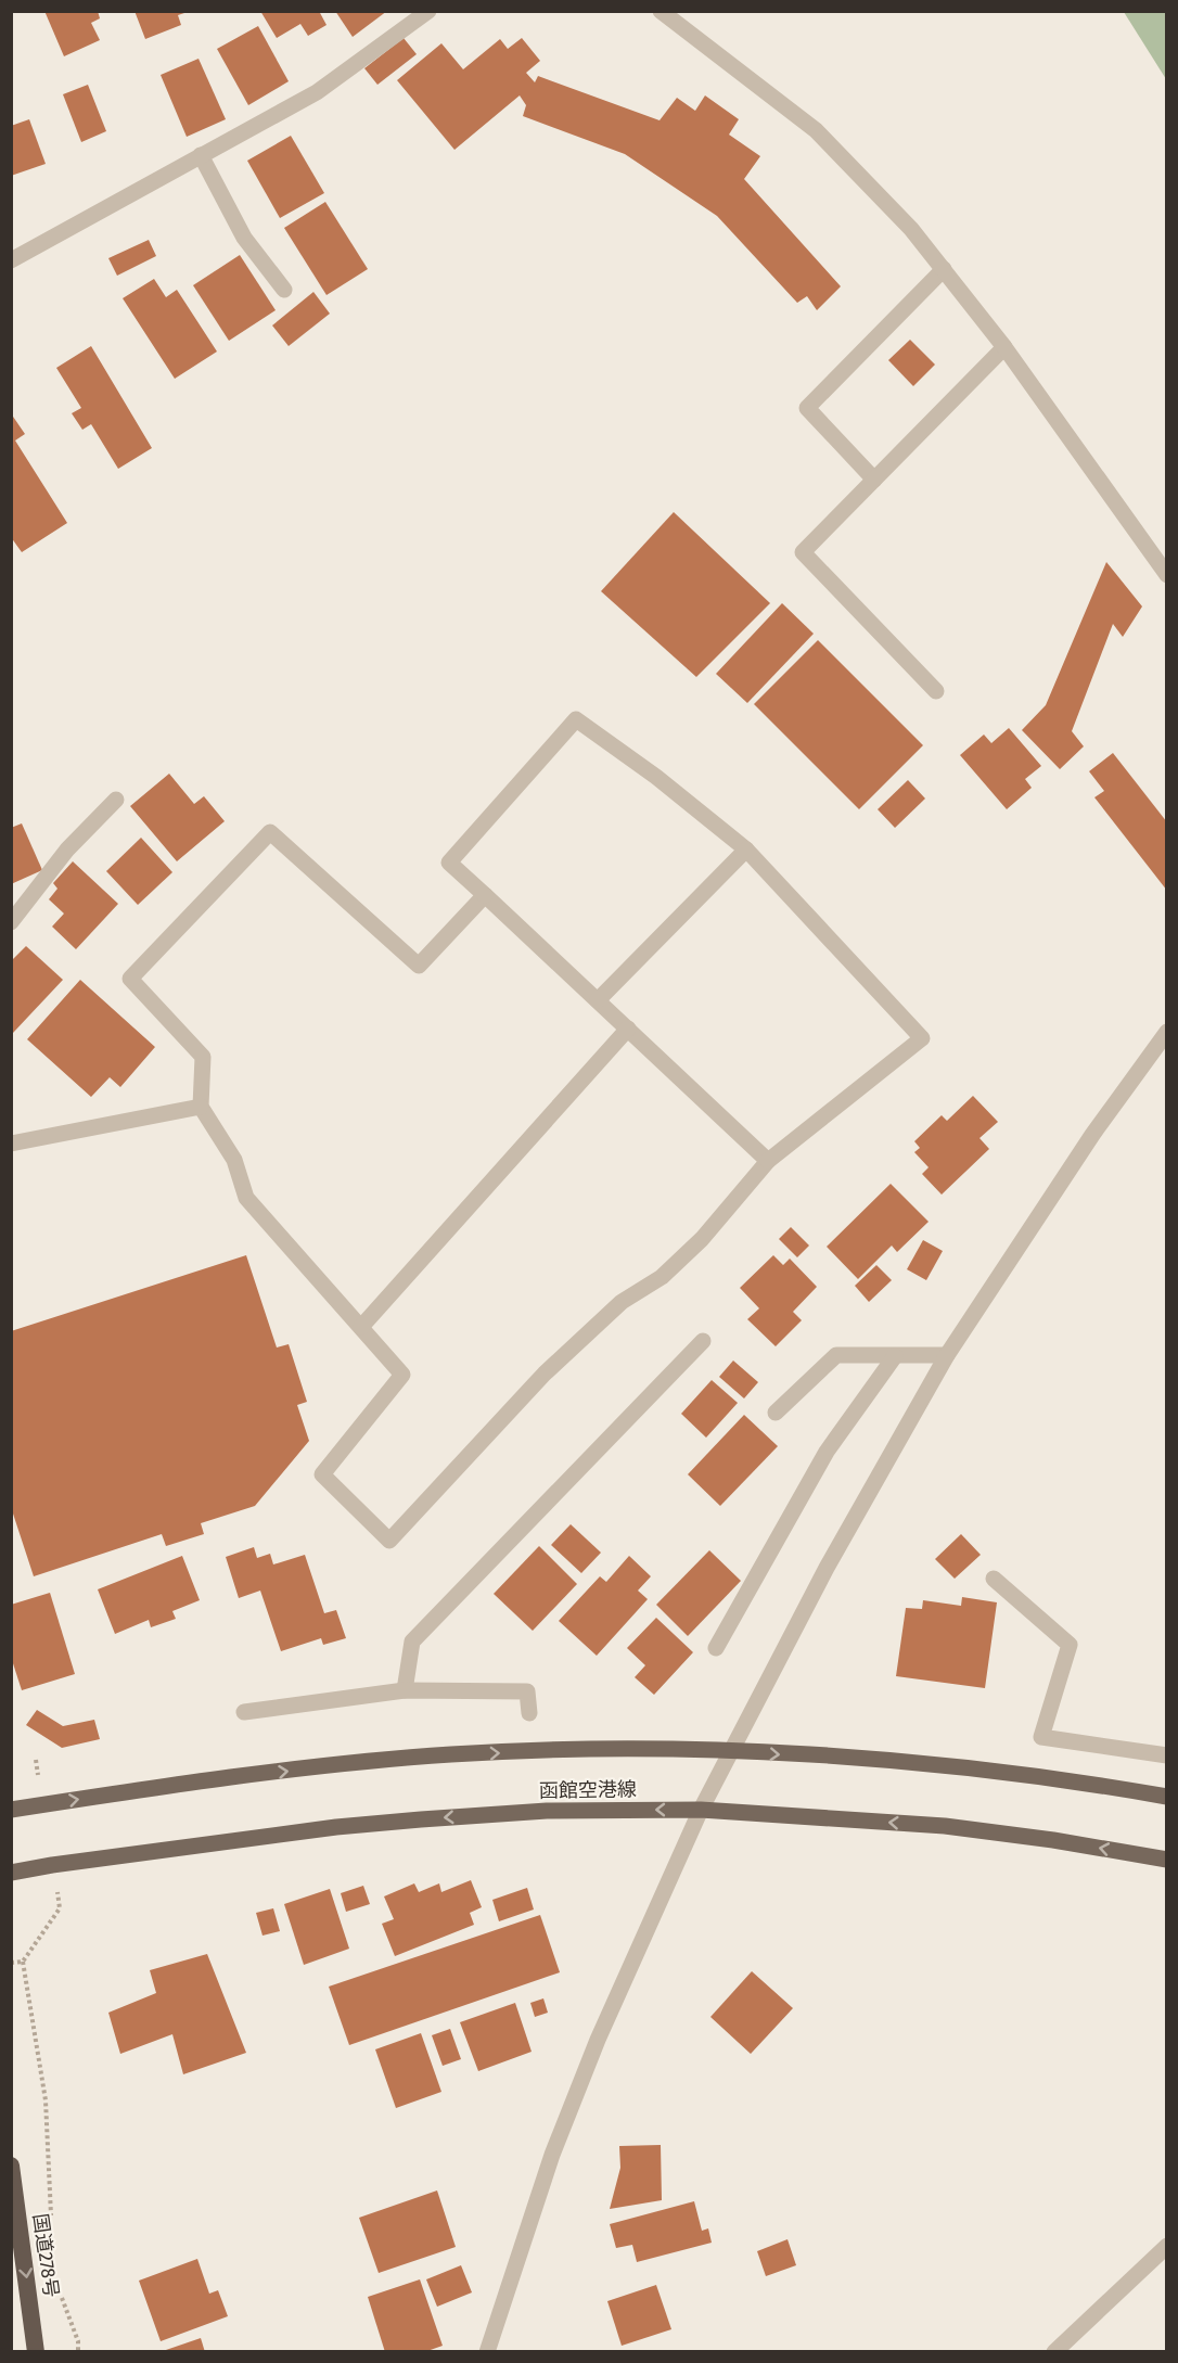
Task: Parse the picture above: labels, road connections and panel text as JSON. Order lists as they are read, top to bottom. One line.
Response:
{"streets":{"highway":["国道278号"],"main road":["函館空港線"]},"one_way":["国道278号"]}
